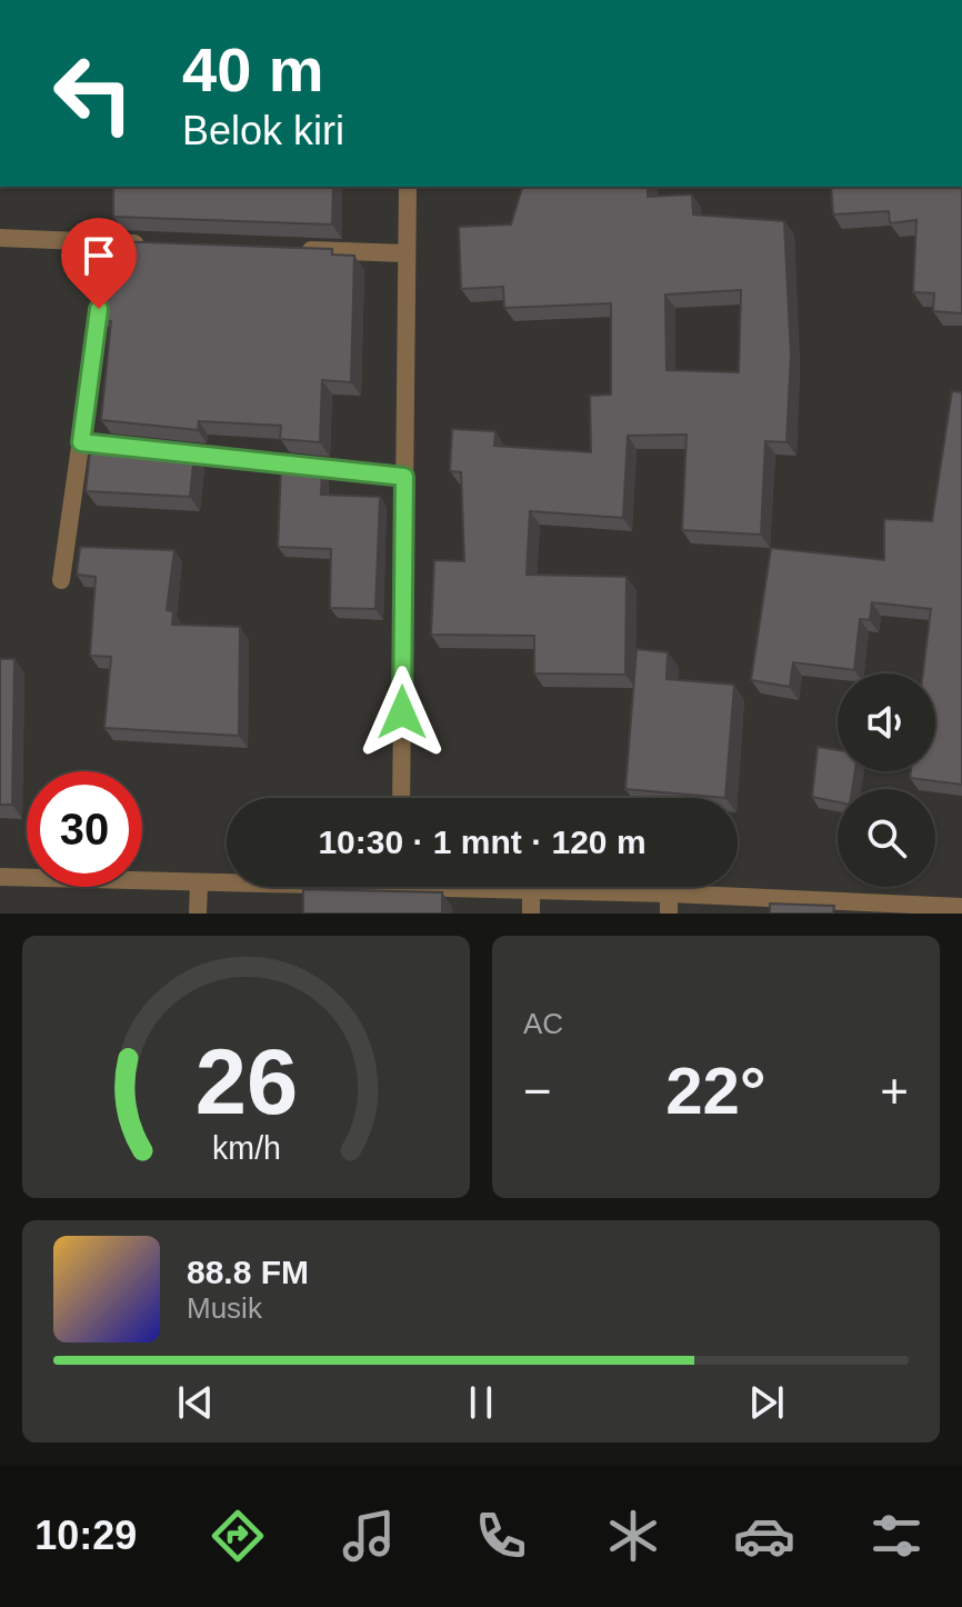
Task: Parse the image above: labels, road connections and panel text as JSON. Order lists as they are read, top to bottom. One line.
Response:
{"page":{"turn":["40 m","Belok kiri"],"limit":"30","trip":"10:30 · 1 mnt · 120 m","tile":"AC","heat":["−","22°","+"],"song":["88.8 FM","Musik"],"tabs":"10:29","gauge":["26","km/h"]}}
